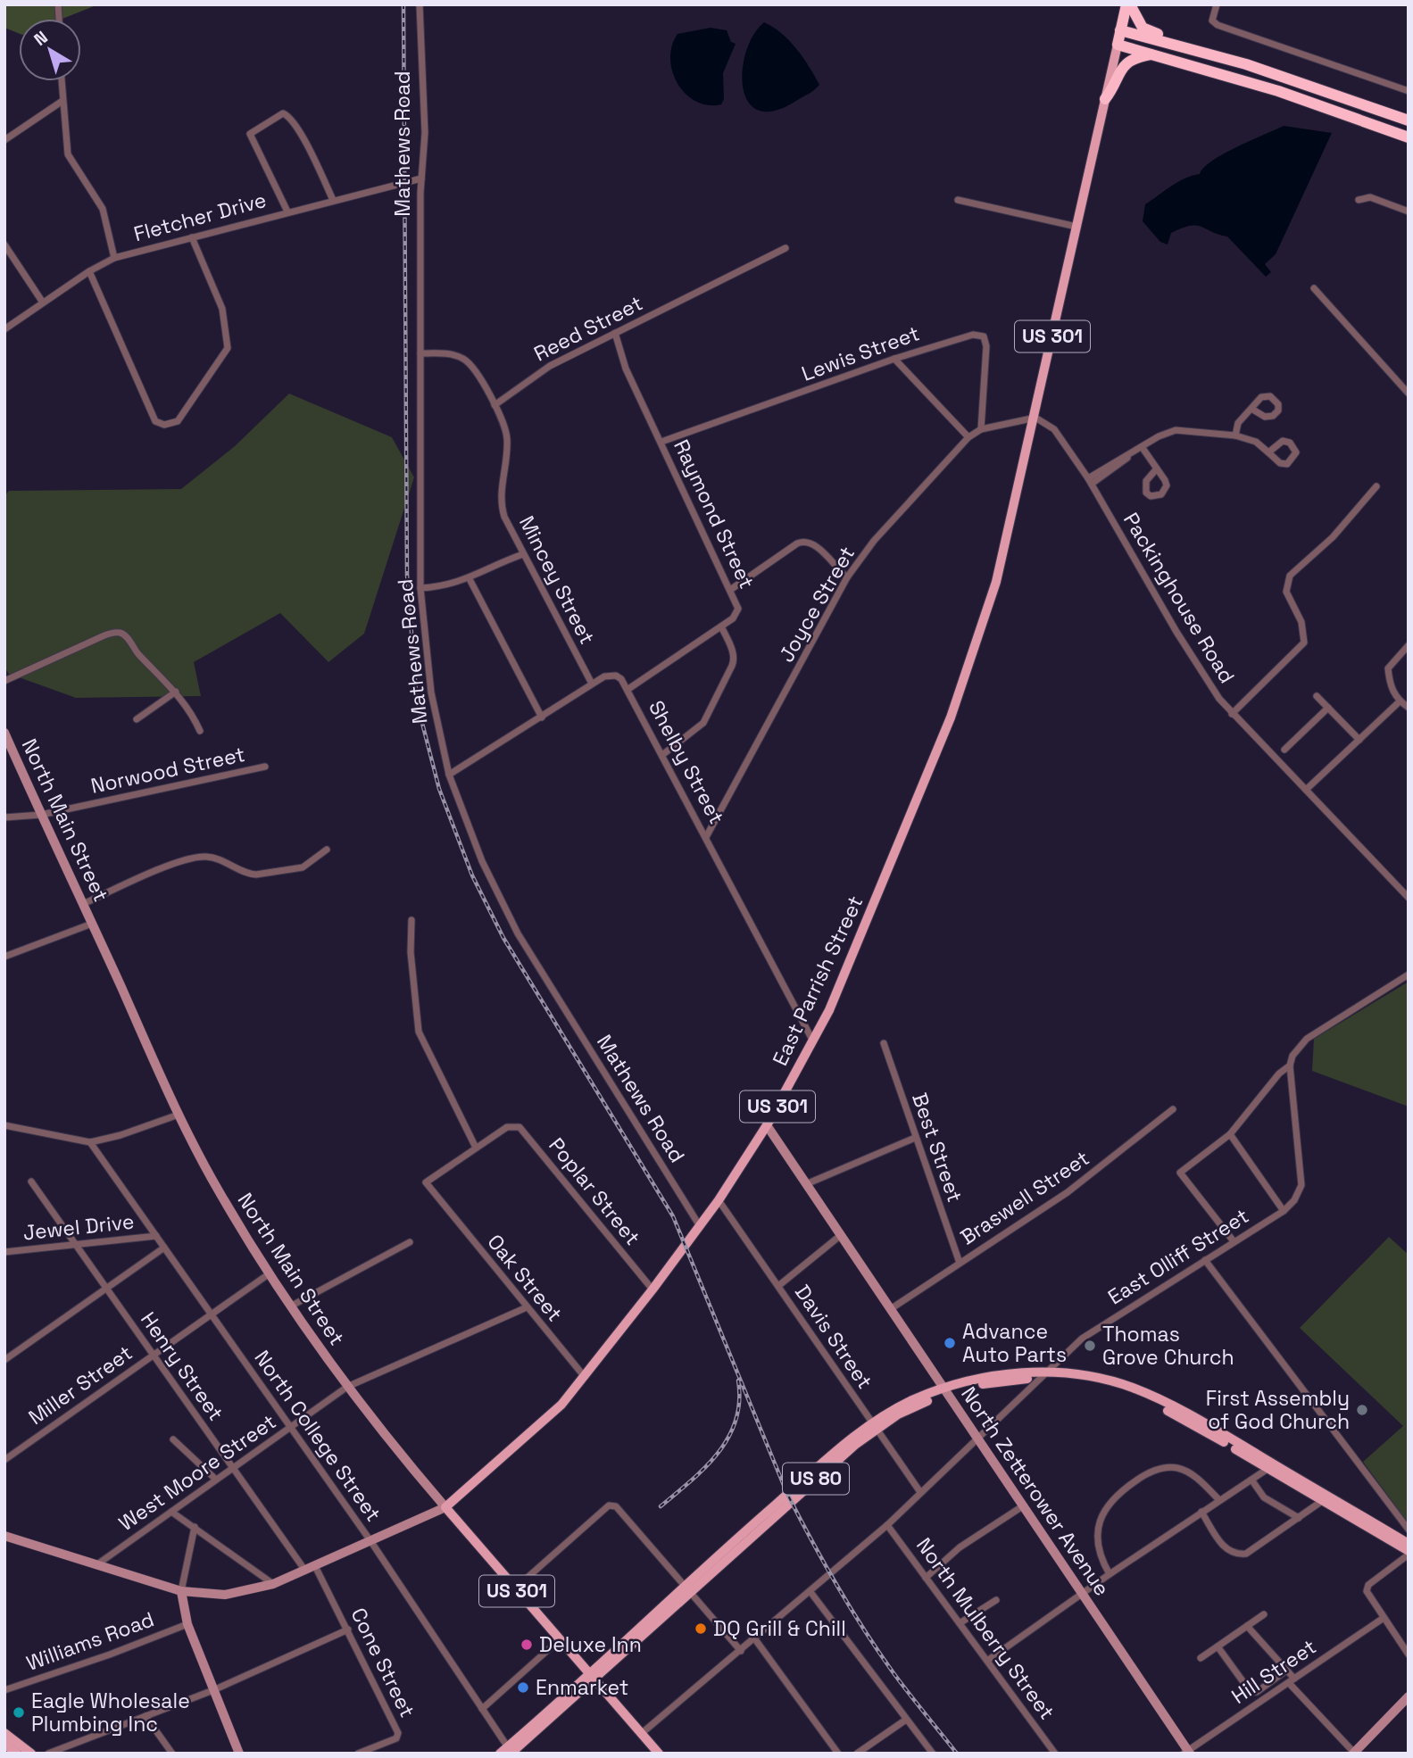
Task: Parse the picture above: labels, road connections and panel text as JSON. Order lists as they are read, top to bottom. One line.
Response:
{"streets":{"highway":["US 301"],"main road":["North Main Street","East Parrish Street","US 80"],"street":["Mathews Road","Fletcher Drive","Reed Street","Lewis Street","Raymond Street","Mincey Street","Packinghouse Road","Joyce Street","Shelby Street","Norwood Street","Best Street","Poplar Street","Braswell Street","Jewel Drive","East Olliff Street","Oak Street","Davis Street","Henry Street","Miller Street","North College Street","West Moore Street","North Zetterower Avenue","North Mulberry Street","Williams Road","Cone Street","Hill Street"]},"crossings":[["Mathews Road","Fletcher Drive"],["Mathews Road","Mincey Street"],["Mathews Road","Shelby Street"],["Mathews Road","East Parrish Street"],["Reed Street","Raymond Street"],["Reed Street","Mincey Street"],["US 301","Packinghouse Road"],["US 301","Joyce Street"],["US 301","East Parrish Street"],["Lewis Street","Raymond Street"],["Lewis Street","Joyce Street"],["Mincey Street","Shelby Street"],["Packinghouse Road","Joyce Street"],["Packinghouse Road","East Parrish Street"],["Joyce Street","Shelby Street"],["Joyce Street","East Parrish Street"],["Shelby Street","East Parrish Street"],["Norwood Street","North Main Street"],["North Main Street","East Parrish Street"],["North Main Street","East Olliff Street"],["North Main Street","Miller Street"],["North Main Street","West Moore Street"],["North Main Street","US 80"],["East Parrish Street","Poplar Street"],["East Parrish Street","Oak Street"],["East Parrish Street","Davis Street"],["East Parrish Street","North Zetterower Avenue"],["Best Street","Braswell Street"],["Poplar Street","Oak Street"],["Braswell Street","North Zetterower Avenue"],["Jewel Drive","Henry Street"],["Jewel Drive","North College Street"],["East Olliff Street","Davis Street"],["East Olliff Street","US 80"],["East Olliff Street","North Zetterower Avenue"],["East Olliff Street","North Mulberry Street"],["Oak Street","West Moore Street"],["Davis Street","US 80"],["Henry Street","Miller Street"],["Henry Street","West Moore Street"],["Miller Street","North College Street"],["North College Street","West Moore Street"],["US 80","North Zetterower Avenue"],["North Zetterower Avenue","Hill Street"]],"places":["Advance Auto Parts","Thomas Grove Church","First Assembly of God Church","DQ Grill & Chill","Deluxe Inn","Enmarket","Eagle Wholesale Plumbing Inc"],"north":"top left"}
